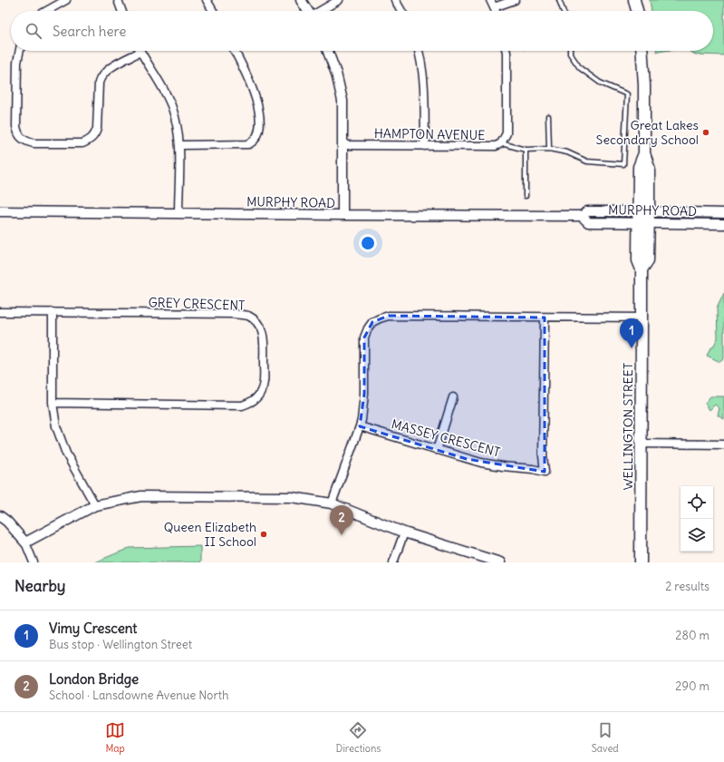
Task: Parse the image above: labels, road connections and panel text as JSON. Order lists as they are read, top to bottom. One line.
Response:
{"streets":{"main road":["WELLINGTON STREET"],"street":["HAMPTON AVENUE","MURPHY ROAD","GREY CRESCENT","MASSEY CRESCENT"]},"crossings":[["MURPHY ROAD","WELLINGTON STREET"]],"places":["Great Lakes Secondary School","Queen Elizabeth II School"],"page":{"search":"Search here","pins":["1","2"],"heading":["Nearby","2 results"],"list":[{"mark":"1","name":"Vimy Crescent","note":"Bus stop · Wellington Street","value":"280 m"},{"mark":"2","name":"London Bridge","note":"School · Lansdowne Avenue North","value":"290 m"}],"nav":["Map","Directions","Saved"]}}
